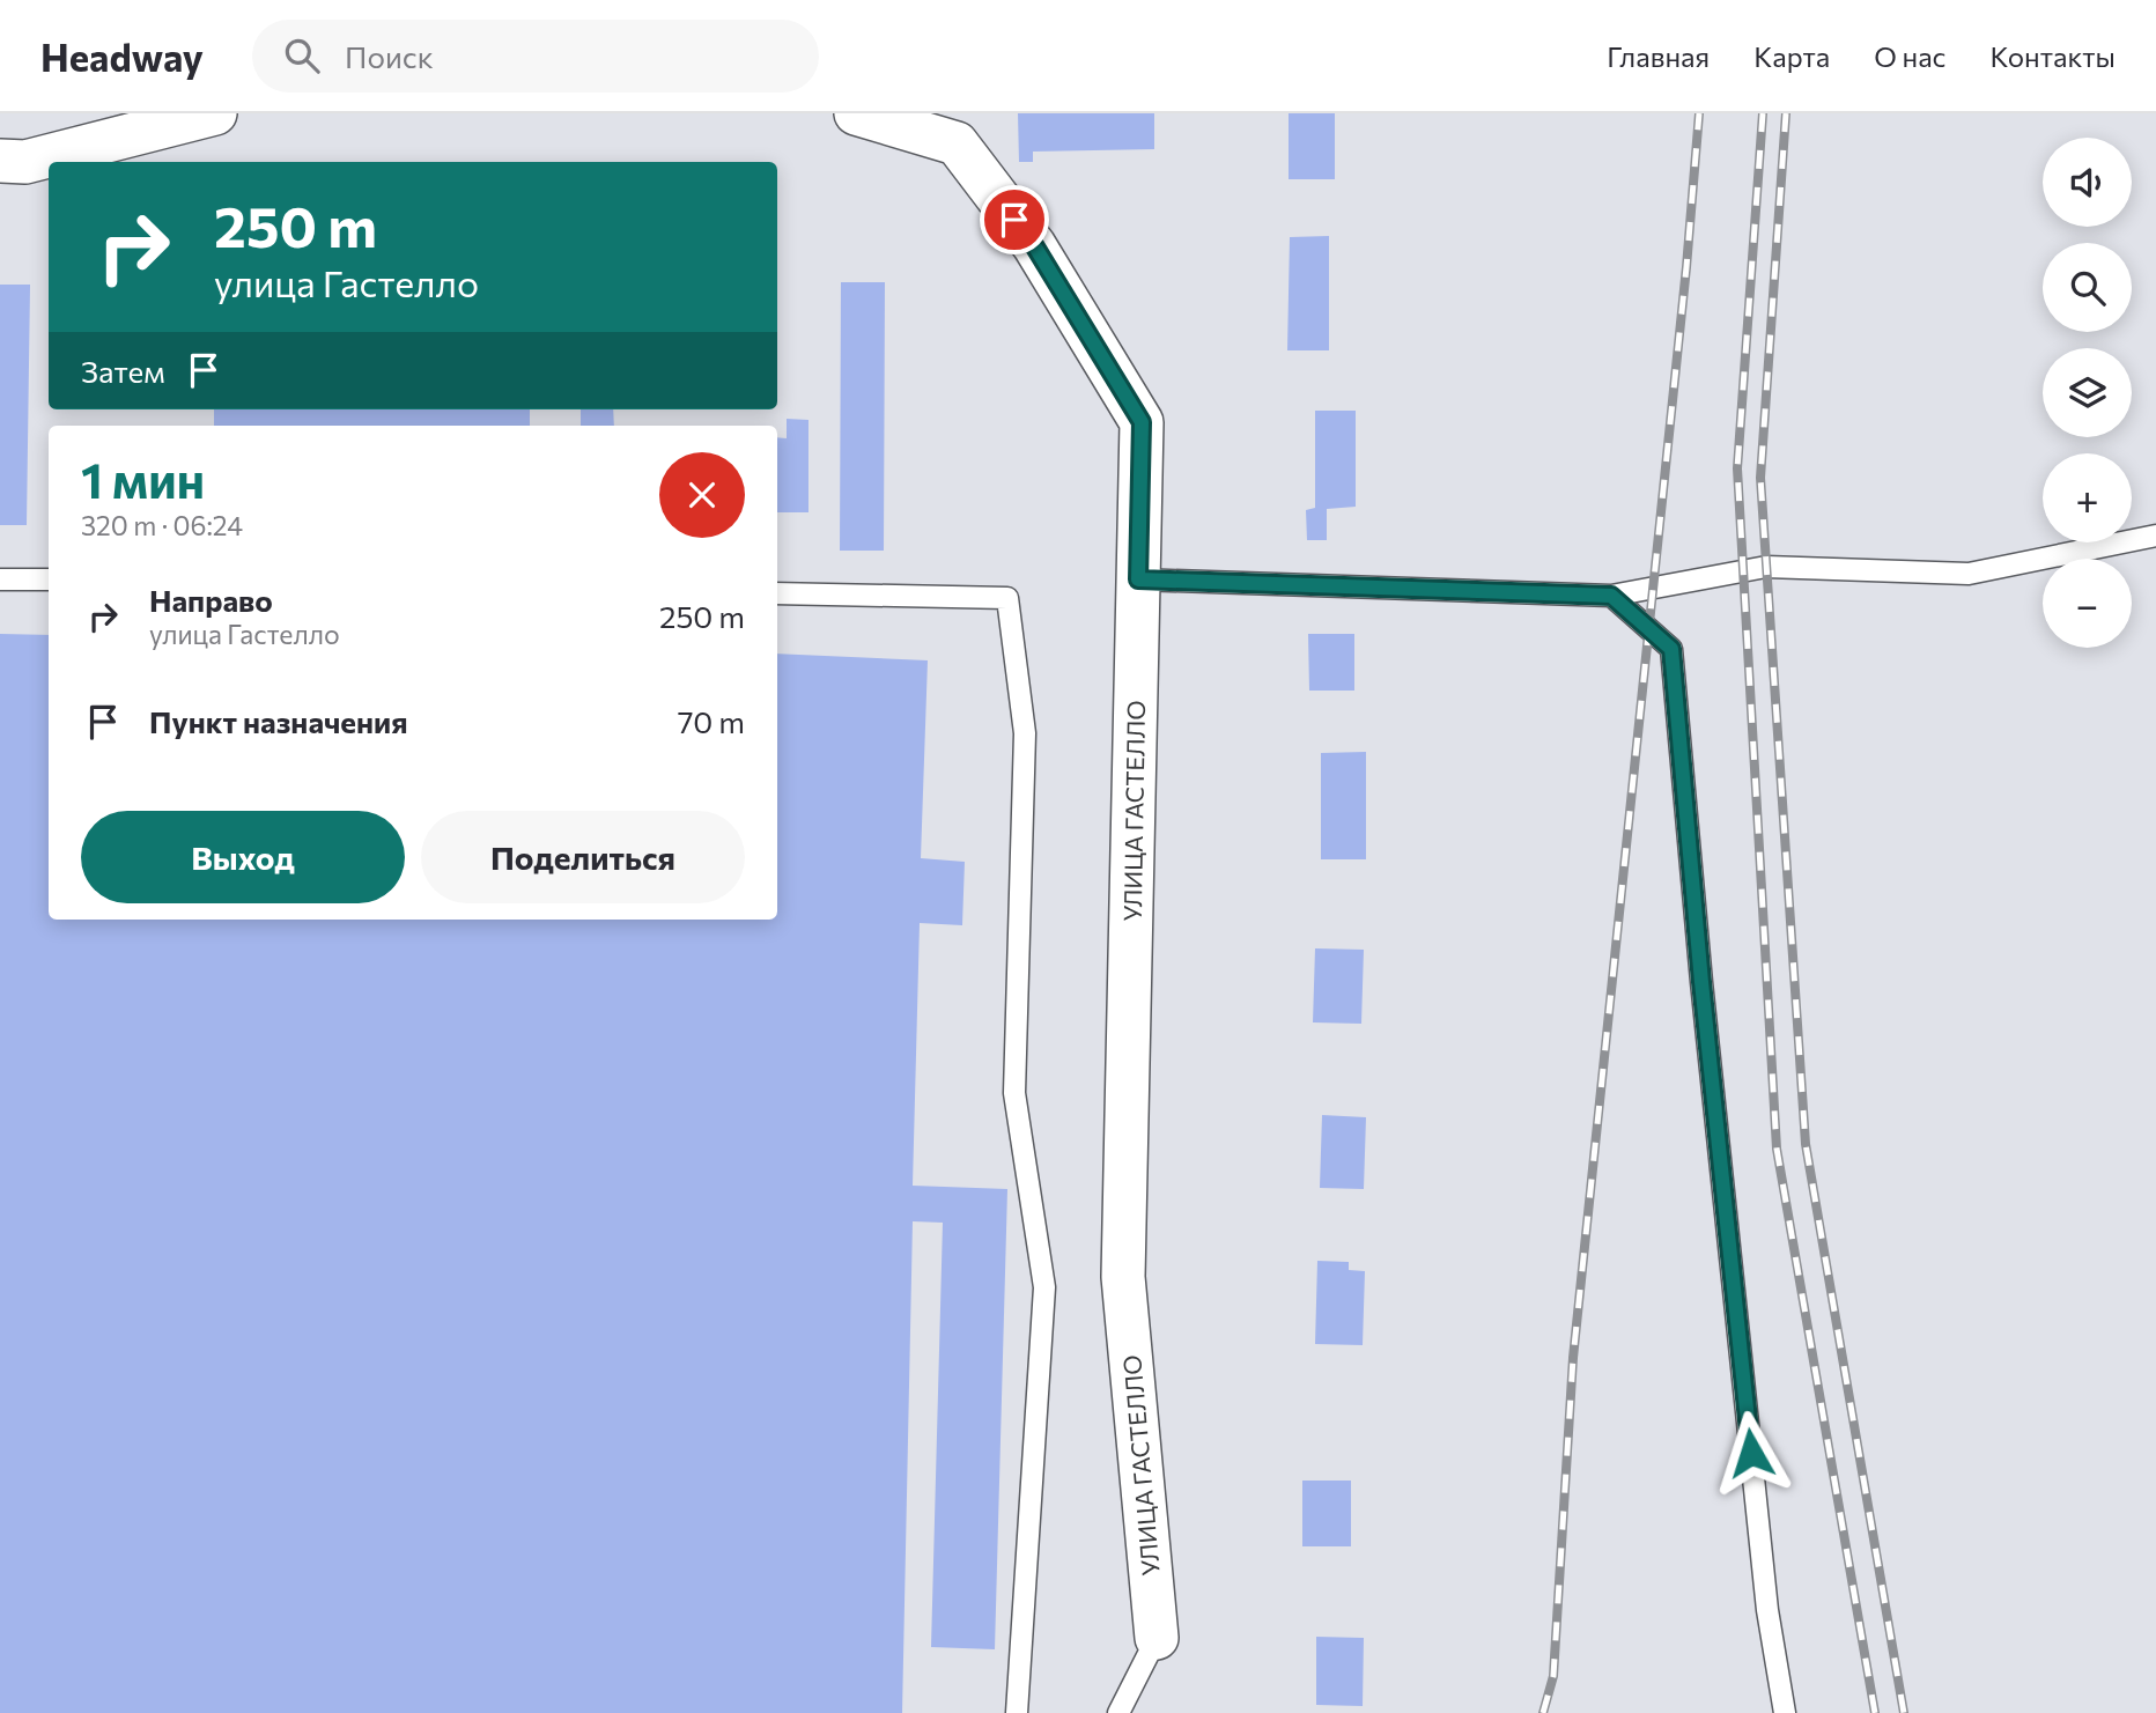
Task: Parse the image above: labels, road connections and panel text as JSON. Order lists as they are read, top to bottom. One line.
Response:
{"streets":{"street":["УЛИЦА ГАСТЕЛЛО"]},"page":{"header":"Headway","search":"Поиск","nav":["Главная","Карта","О нас","Контакты"],"map_buttons":["+","−"],"turn":["250 m","улица Гастелло"],"then":"Затем","heading":["1 мин","320 m · 06:24"],"list":[{"name":"Направо","note":"улица Гастелло","value":"250 m"},{"name":"Пункт назначения","value":"70 m"}],"buttons":["Выход","Поделиться"]}}
